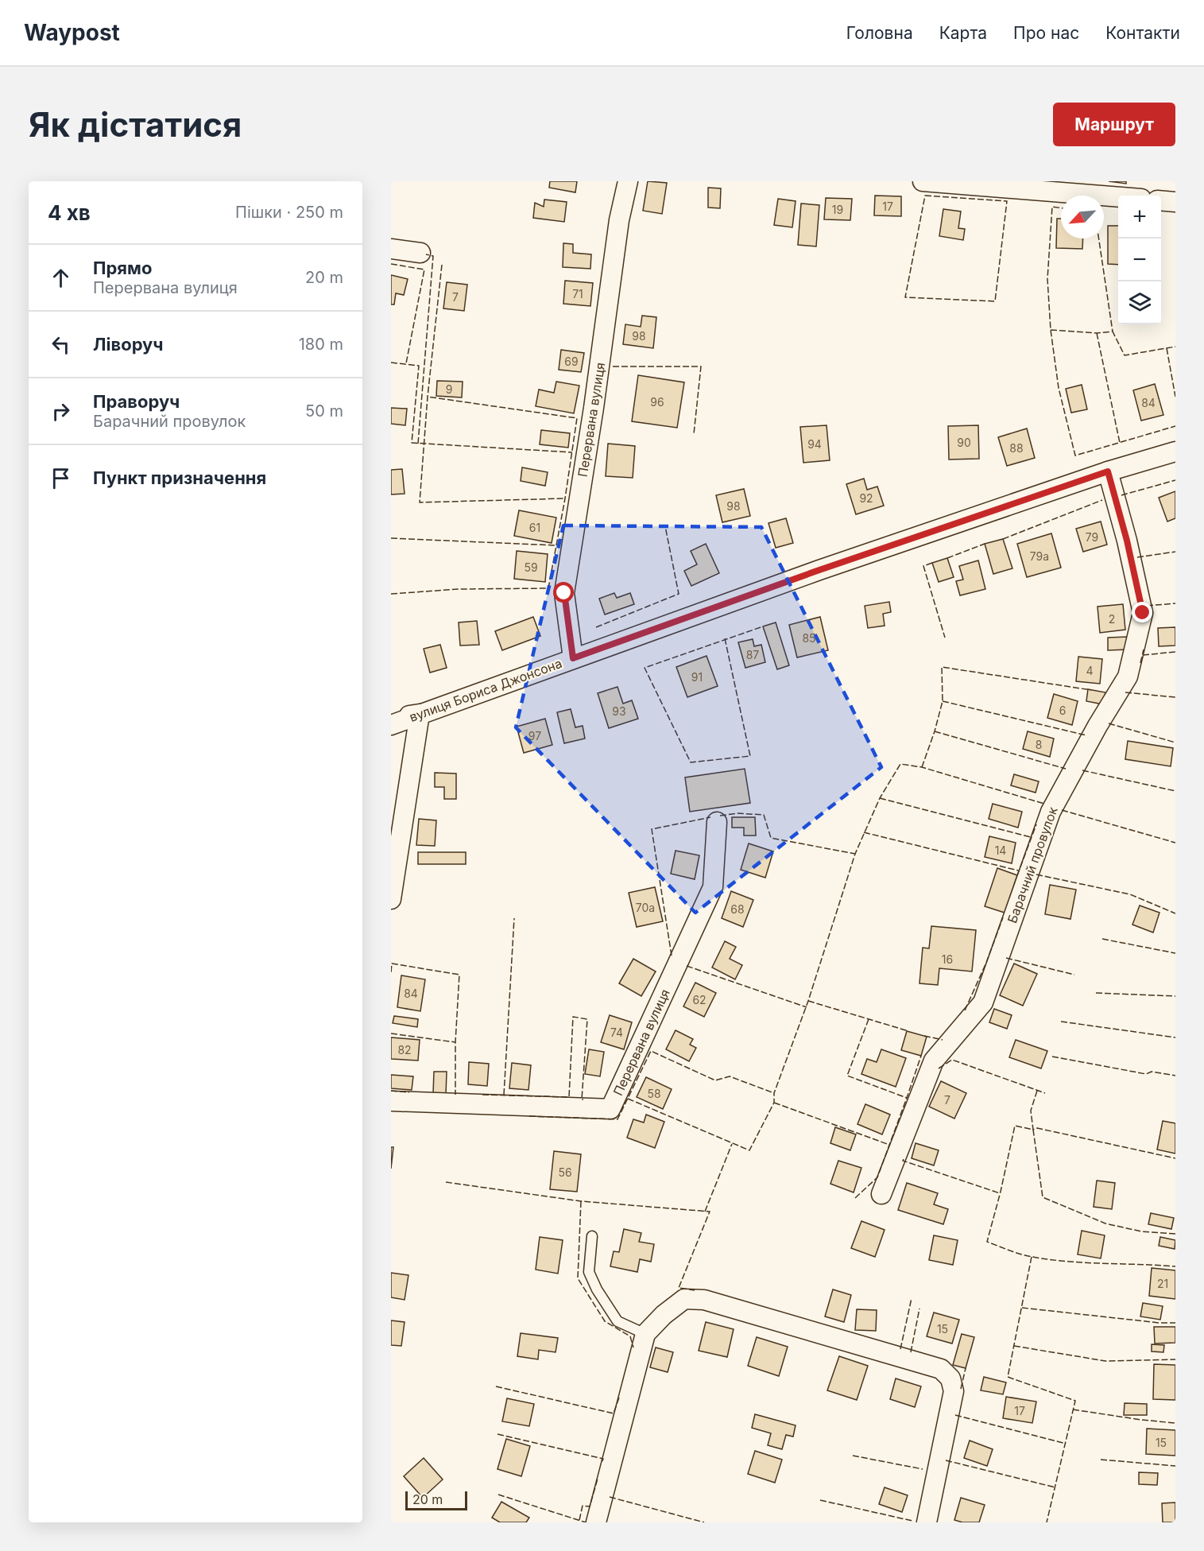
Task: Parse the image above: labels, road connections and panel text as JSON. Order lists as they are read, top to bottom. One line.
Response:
{"streets":{"street":["Перервана вулиця","вулиця Бориса Джонсона","Барачний провулок"]},"crossings":[["Перервана вулиця","вулиця Бориса Джонсона"],["вулиця Бориса Джонсона","Барачний провулок"]],"house_numbers":["17","19","71","7","98","69","9","96","84","90","94","88","92","98","61","79","79а","59","2","85","87","4","91","6","93","97","8","14","70а","68","16","84","62","74","82","58","7","56","21","15","17","15"],"scale_bar":"20 m","north":"bottom left","page":{"header":"Waypost","nav":["Головна","Карта","Про нас","Контакти"],"buttons":"Маршрут","title":"Як дістатися","heading":["4 хв","Пішки · 250 m"],"map_buttons":["+","−"],"list":[["Прямо","Перервана вулиця","20 m"],["Ліворуч","180 m"],["Праворуч","Барачний провулок","50 m"],"Пункт призначення"],"scale":"20 m"}}
